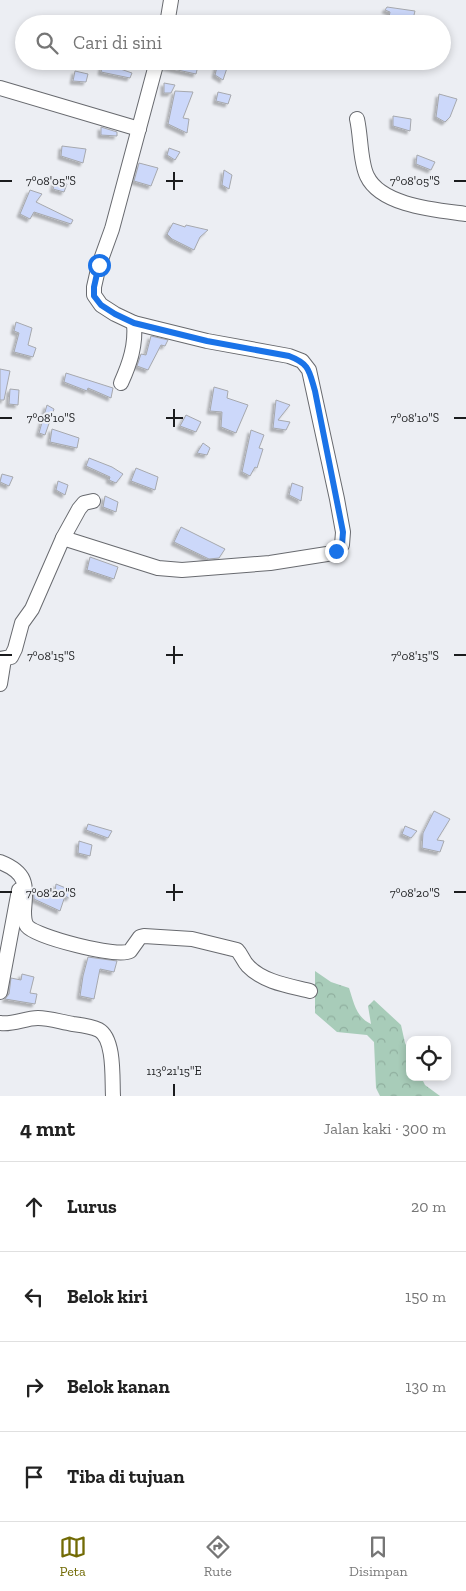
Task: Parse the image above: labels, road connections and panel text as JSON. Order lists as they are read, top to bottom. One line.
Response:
{"page":{"search":"Cari di sini","heading":["4 mnt","Jalan kaki · 300 m"],"list":[["Lurus","20 m"],["Belok kiri","150 m"],["Belok kanan","130 m"],"Tiba di tujuan"],"nav":["Peta","Rute","Disimpan"]},"coordinates":["7°08'05\"S","7°08'10\"S","7°08'15\"S","7°08'20\"S","113°21'15\"E"]}
